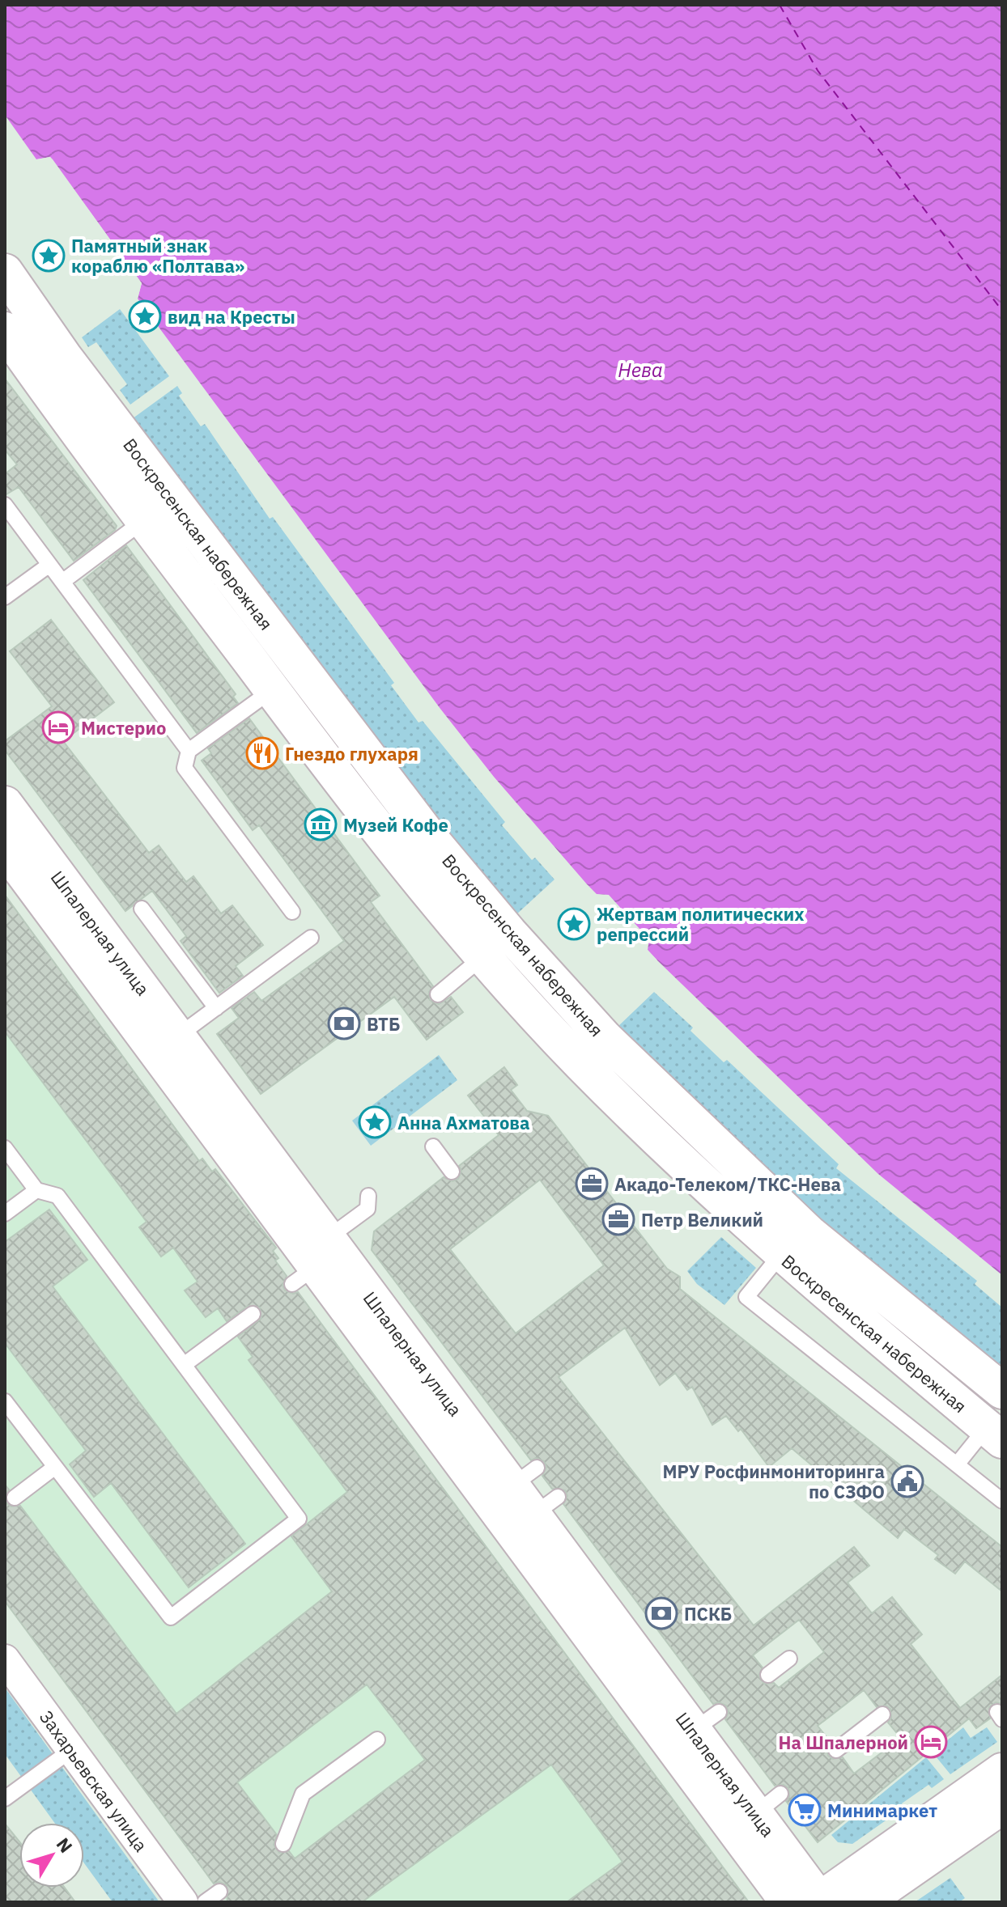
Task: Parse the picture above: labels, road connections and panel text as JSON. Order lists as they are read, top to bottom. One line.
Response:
{"streets":{"street":["Воскресенская набережная","Шпалерная улица","Захарьевская улица"]},"water":["Нева"],"places":{"place":["Памятный знак кораблю «Полтава»","вид на Кресты","Жертвам политических репрессий","Анна Ахматова"],"hotel":["Мистерио","На Шпалерной"],"restaurant":["Гнездо глухаря"],"museum":["Музей Кофе"],"bank":["ВТБ","ПСКБ"],"office":["Акадо-Телеком/ТКС-Нева","Петр Великий"],"public building":["МРУ Росфинмониторинга по СЗФО"],"supermarket":["Минимаркет"]},"north":"top right"}
